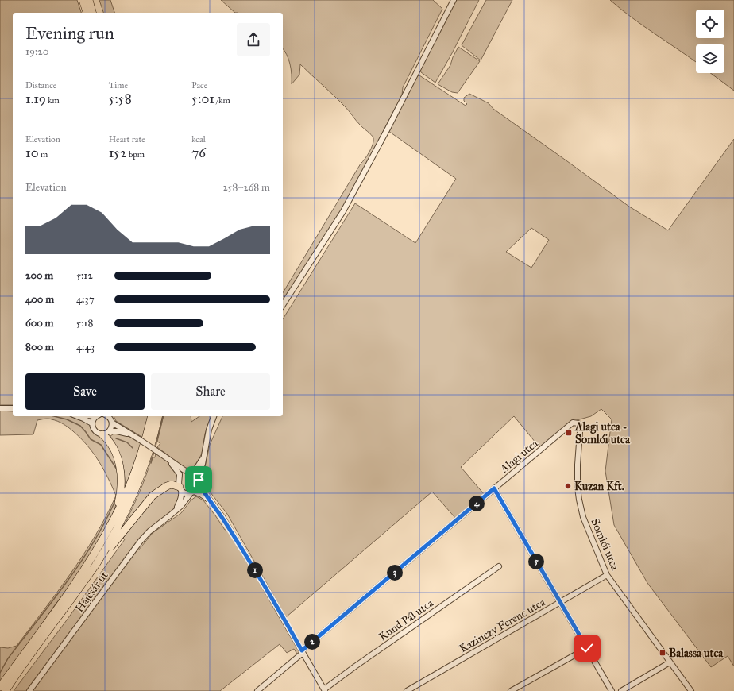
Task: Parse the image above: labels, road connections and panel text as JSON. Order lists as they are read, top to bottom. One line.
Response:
{"streets":{"street":["Alagi utca","Somlói utca","Hajcsár út","Kund Pál utca","Kazinczy Ferenc utca"]},"crossings":[["Alagi utca","Somlói utca"],["Somlói utca","Kazinczy Ferenc utca"]],"places":{"transit":["Alagi utca - Somlói utca","Balassa utca"],"other":["Kuzan Kft."]},"page":{"heading":["Evening run","19:20"],"stats":[["Distance","1.19 km"],["Time","5:58"],["Pace","5:01 /km"],["Elevation","10 m"],["Heart rate","152 bpm"],["kcal","76"]],"chart":["Elevation","258–268 m"],"list":[{"name":"200 m","note":"5:12"},{"name":"400 m","note":"4:37"},{"name":"600 m","note":"5:18"},{"name":"800 m","note":"4:43"}],"buttons":["Save","Share"],"pins":["4","5","1","3","2"]}}
